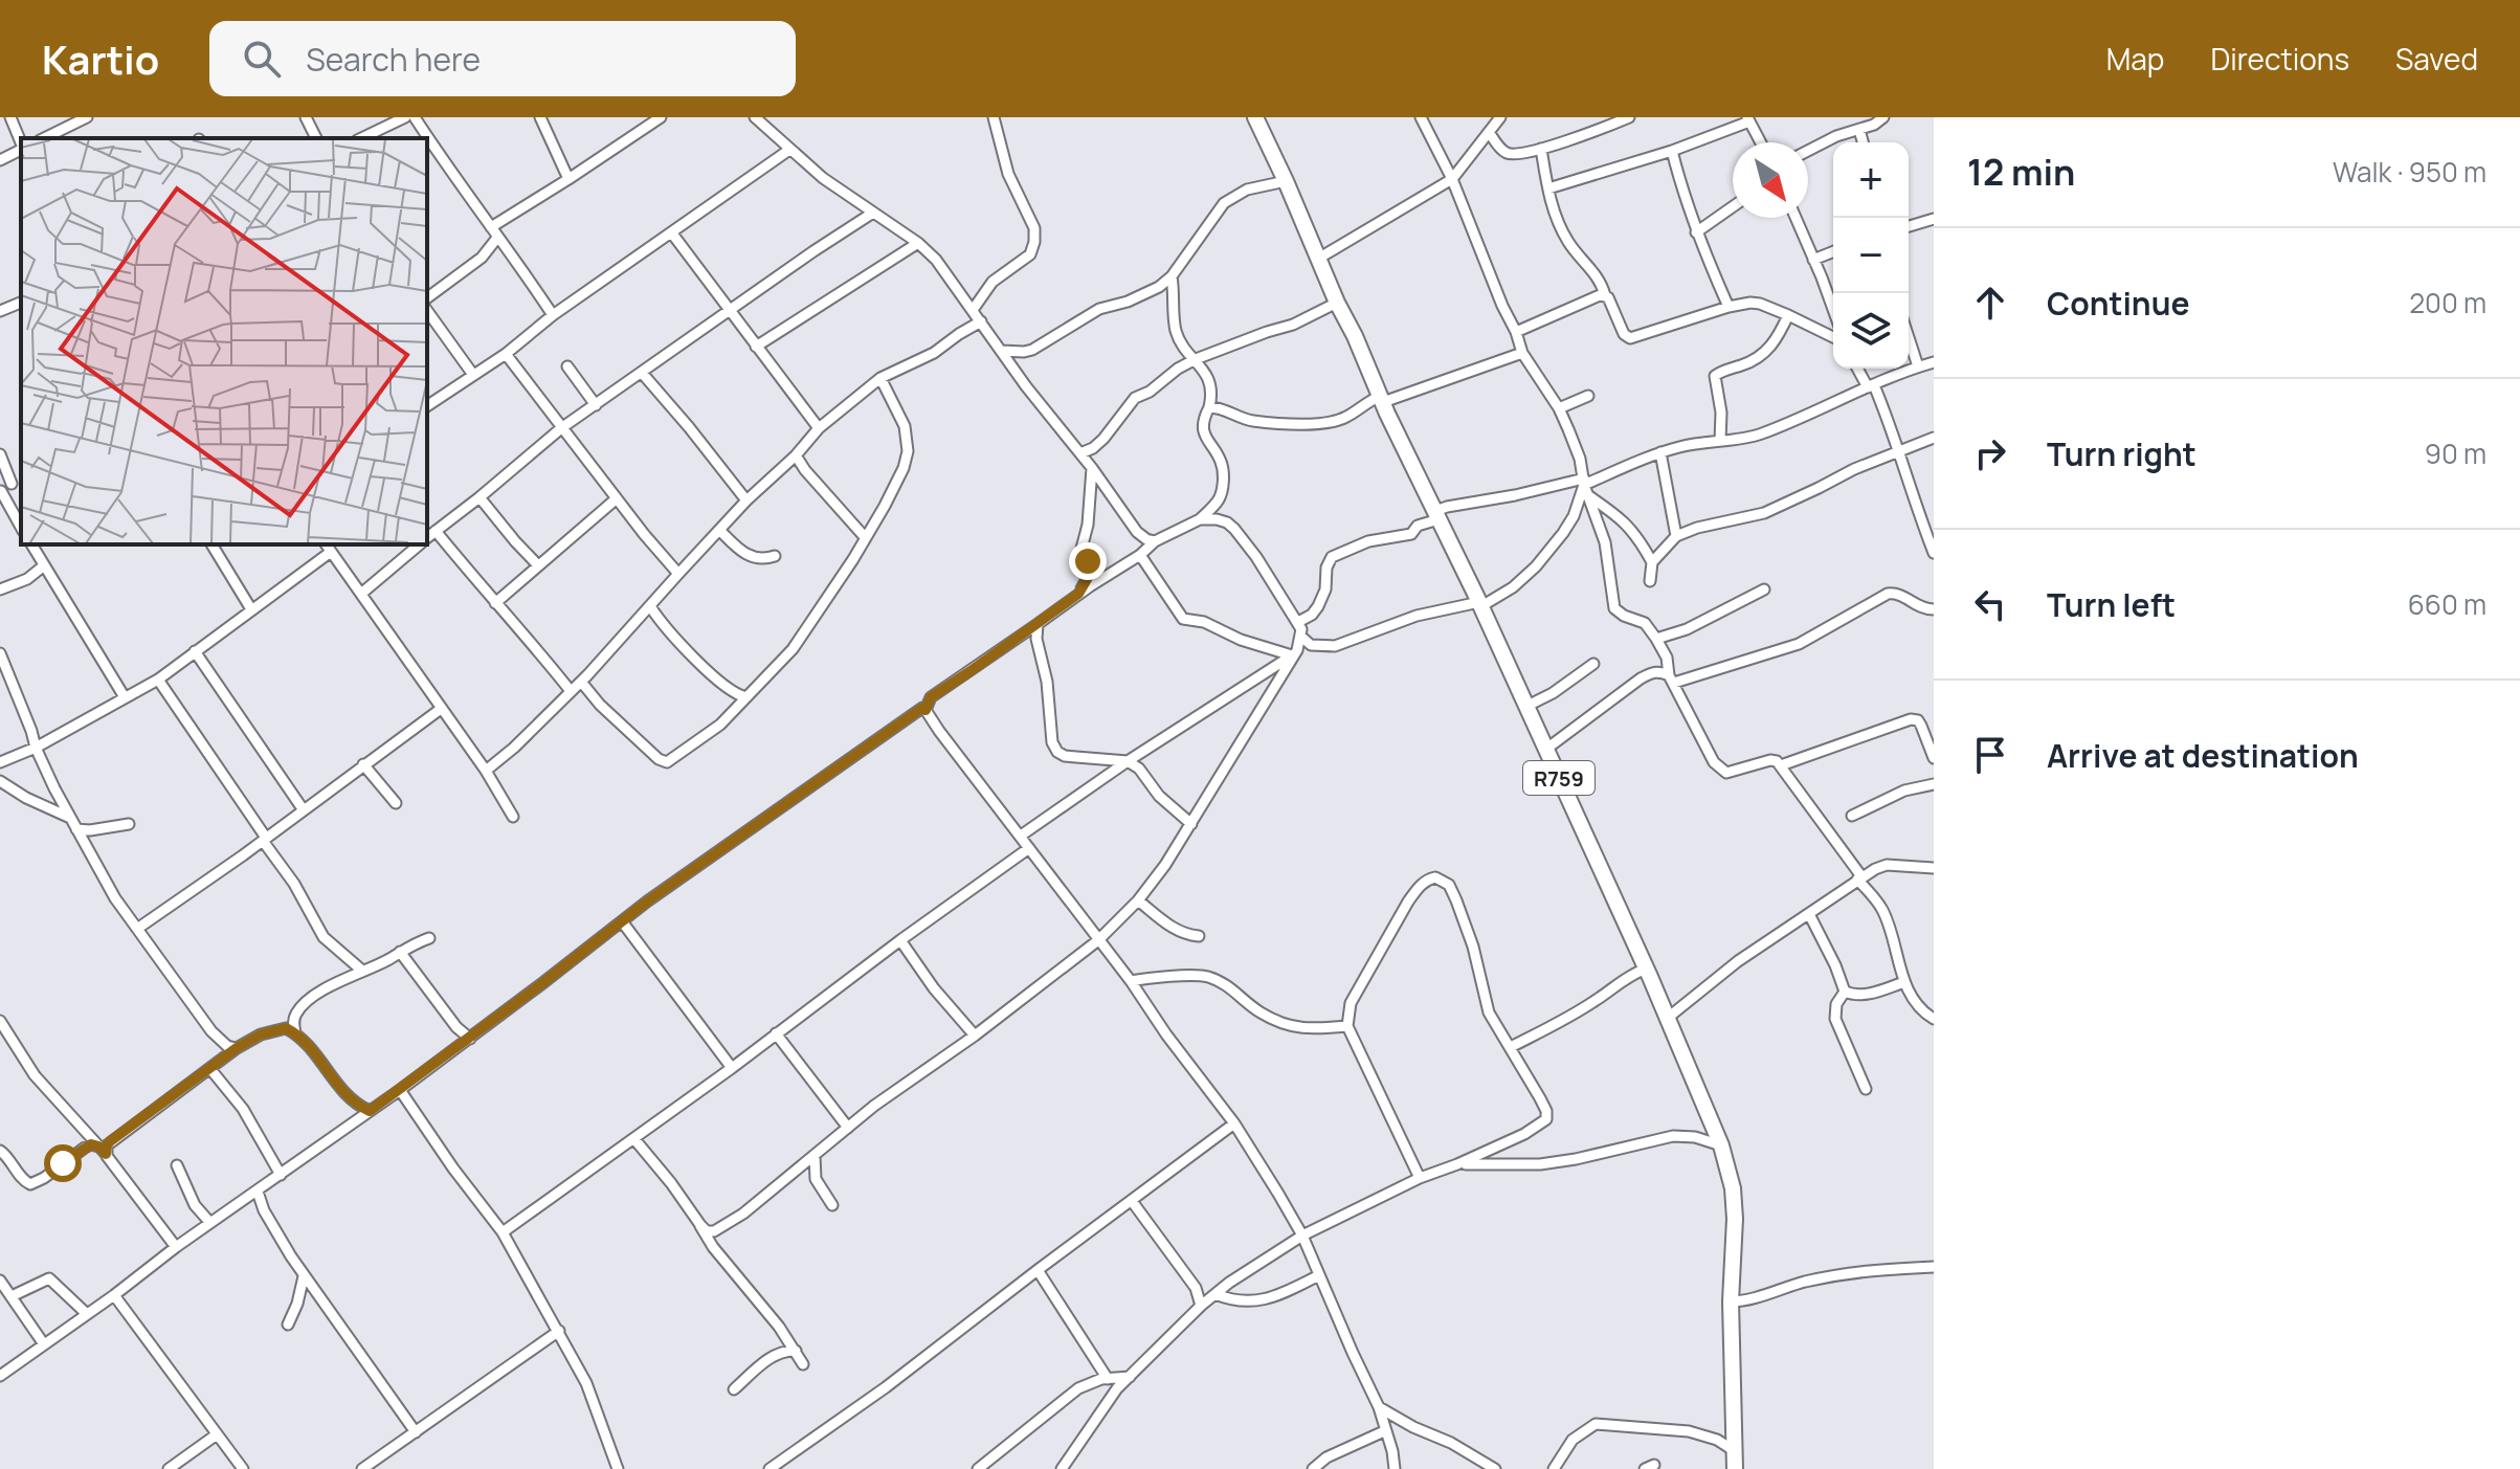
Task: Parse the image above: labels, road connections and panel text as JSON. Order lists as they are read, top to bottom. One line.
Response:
{"streets":{"main road":["R759"]},"north":"bottom right","page":{"header":"Kartio","search":"Search here","nav":["Map","Directions","Saved"],"heading":["12 min","Walk · 950 m"],"map_buttons":["+","−"],"list":[["Continue","200 m"],["Turn right","90 m"],["Turn left","660 m"],"Arrive at destination"]}}
